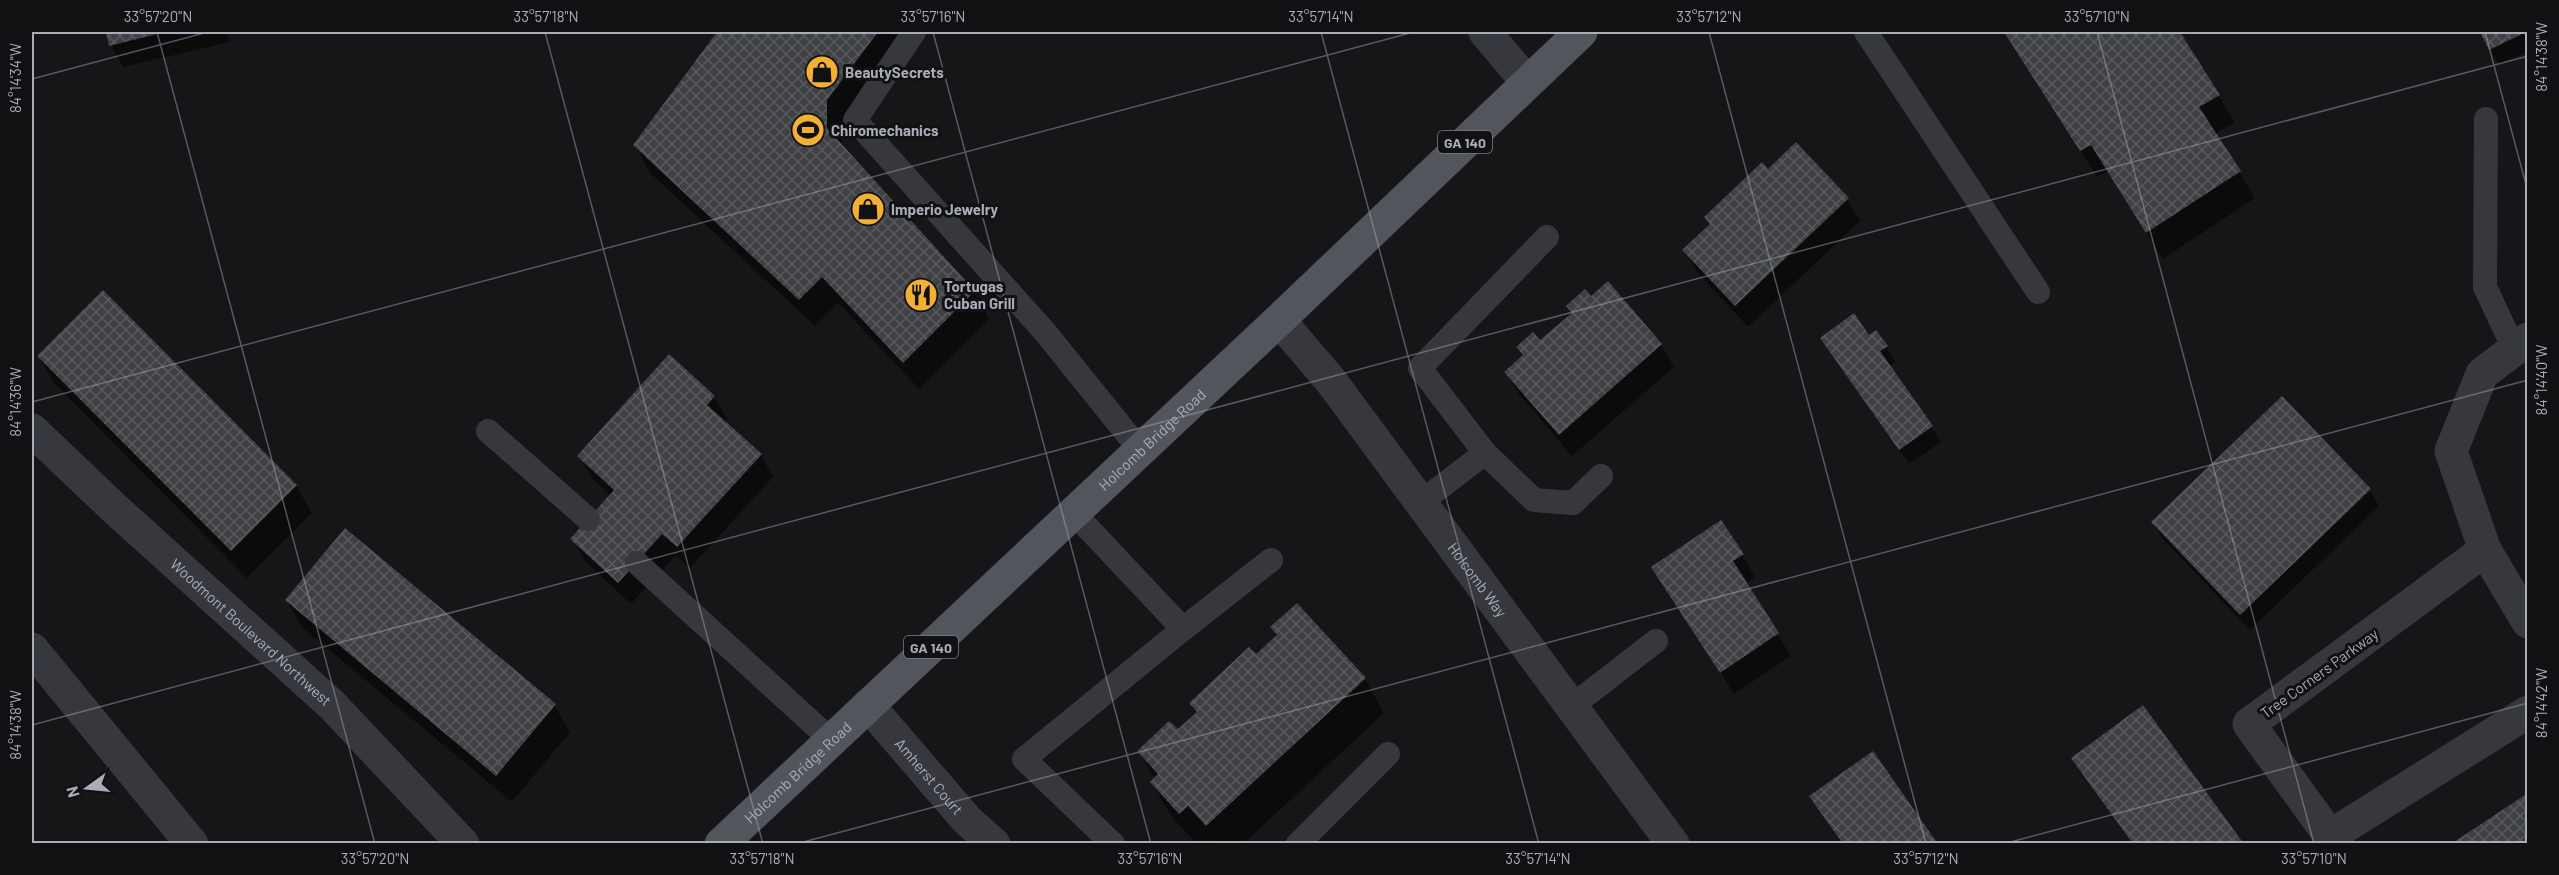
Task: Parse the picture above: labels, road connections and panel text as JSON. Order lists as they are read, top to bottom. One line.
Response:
{"streets":{"main road":["GA 140","Holcomb Bridge Road"],"street":["Holcomb Way","Woodmont Boulevard Northwest","Tree Corners Parkway","Amherst Court"]},"crossings":[["Holcomb Bridge Road","Holcomb Way"],["Holcomb Bridge Road","Amherst Court"]],"places":{"shop":["BeautySecrets","Imperio Jewelry"],"sports":["Chiromechanics"],"restaurant":["Tortugas Cuban Grill"]},"north":"left","coordinates":["33°57'20\"N","33°57'18\"N","33°57'16\"N","33°57'14\"N","33°57'12\"N","33°57'10\"N","84°14'38\"W","84°14'34\"W","84°14'40\"W","84°14'36\"W","84°14'42\"W"]}
